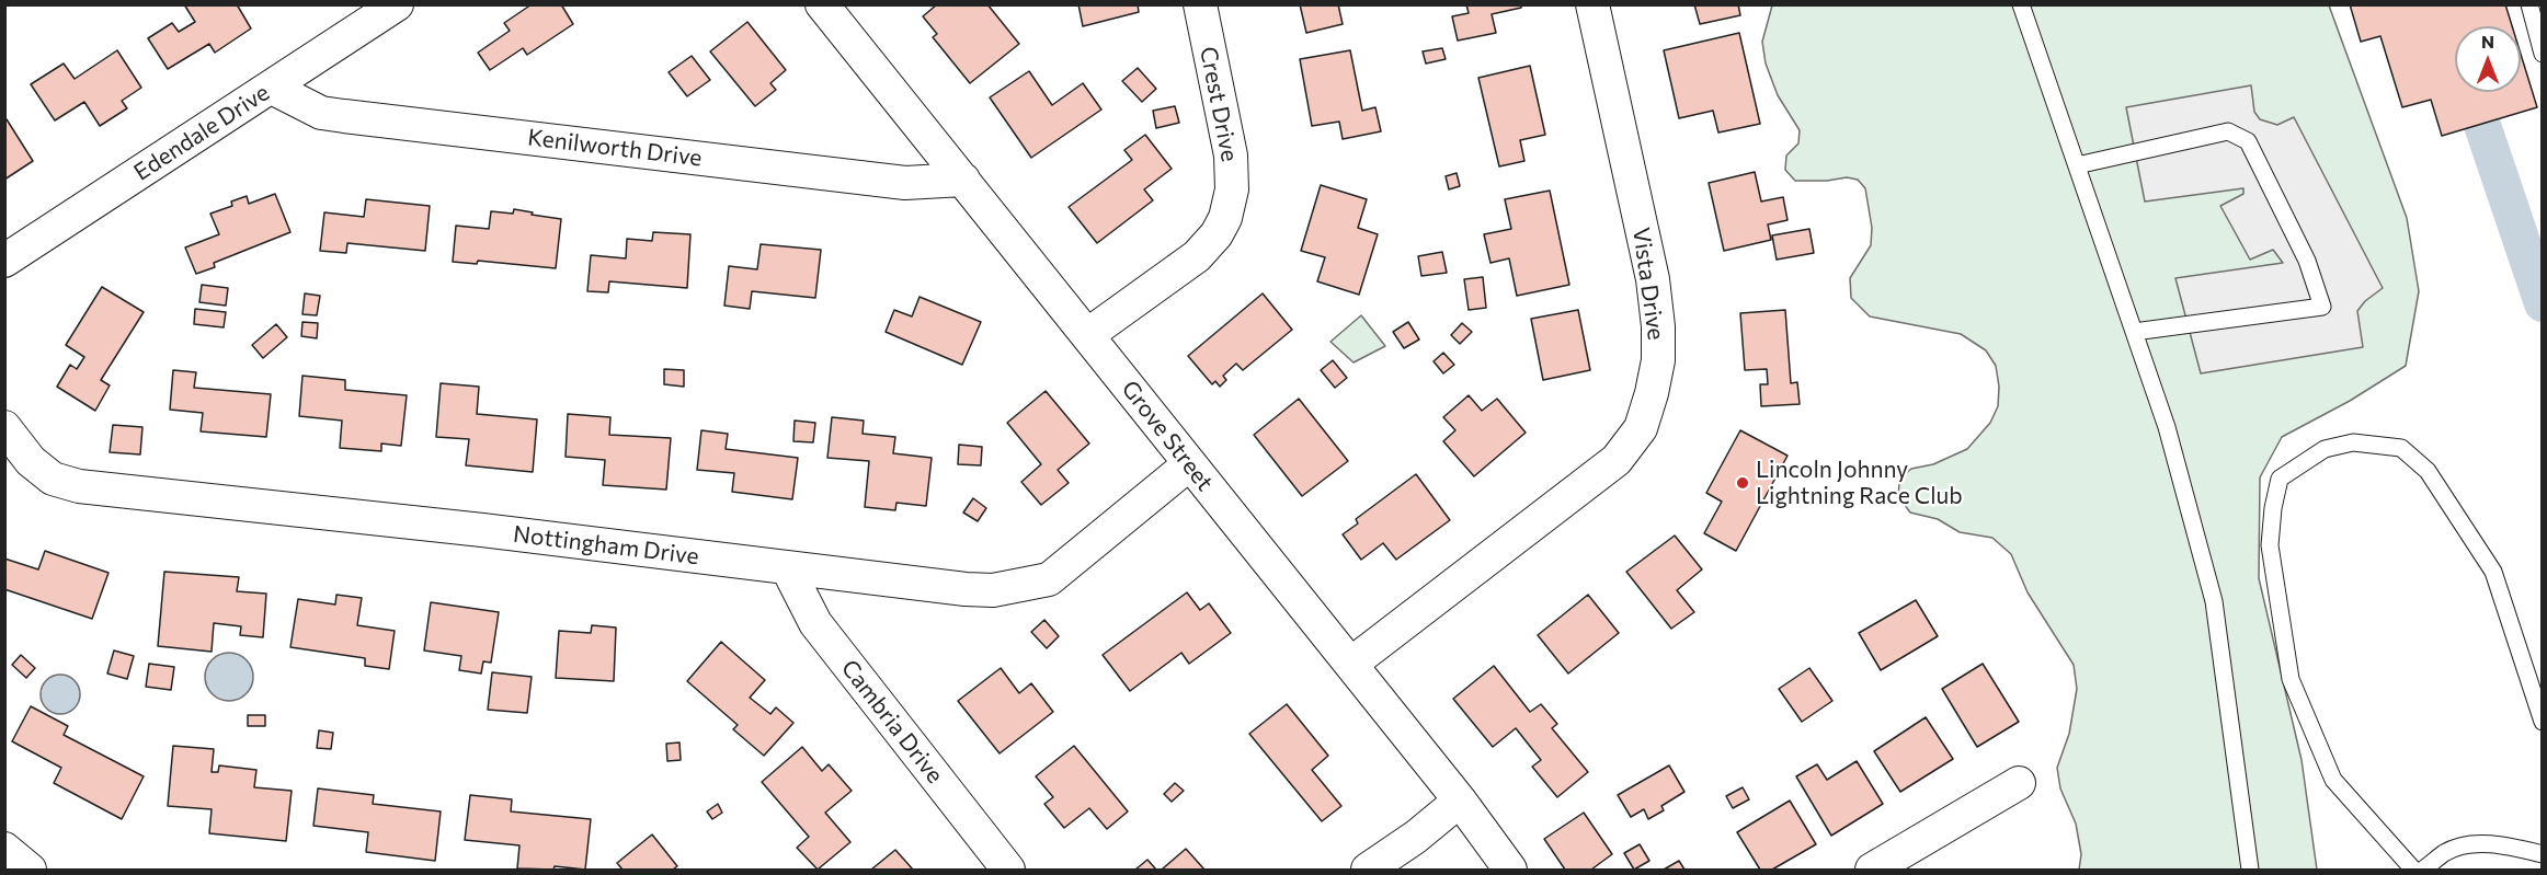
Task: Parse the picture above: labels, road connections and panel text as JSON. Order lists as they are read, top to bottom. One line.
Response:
{"streets":{"street":["Crest Drive","Edendale Drive","Kenilworth Drive","Vista Drive","Grove Street","Nottingham Drive","Cambria Drive"]},"crossings":[["Crest Drive","Grove Street"],["Edendale Drive","Kenilworth Drive"],["Kenilworth Drive","Grove Street"],["Vista Drive","Grove Street"],["Grove Street","Nottingham Drive"],["Nottingham Drive","Cambria Drive"]],"places":["Lincoln Johnny Lightning Race Club"],"north":"top"}
